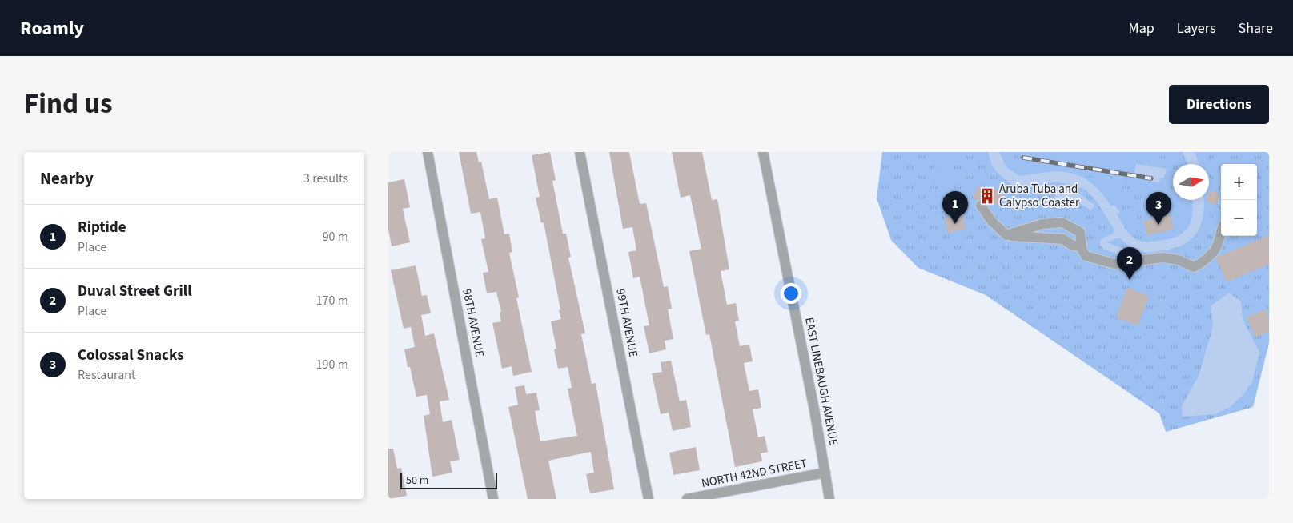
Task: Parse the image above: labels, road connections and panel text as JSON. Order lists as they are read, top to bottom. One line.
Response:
{"streets":{"street":["98TH AVENUE","99TH AVENUE","EAST LINEBAUGH AVENUE","NORTH 42ND STREET"]},"crossings":[["EAST LINEBAUGH AVENUE","NORTH 42ND STREET"]],"places":{"building":["Aruba Tuba and Calypso Coaster"]},"scale_bar":"50 m","north":"right","page":{"header":"Roamly","nav":["Map","Layers","Share"],"title":"Find us","buttons":"Directions","heading":["Nearby","3 results"],"map_buttons":["+","−"],"pins":["1","3","2"],"list":[{"mark":"1","name":"Riptide","note":"Place","value":"90 m"},{"mark":"2","name":"Duval Street Grill","note":"Place","value":"170 m"},{"mark":"3","name":"Colossal Snacks","note":"Restaurant","value":"190 m"}],"scale":"50 m"}}
